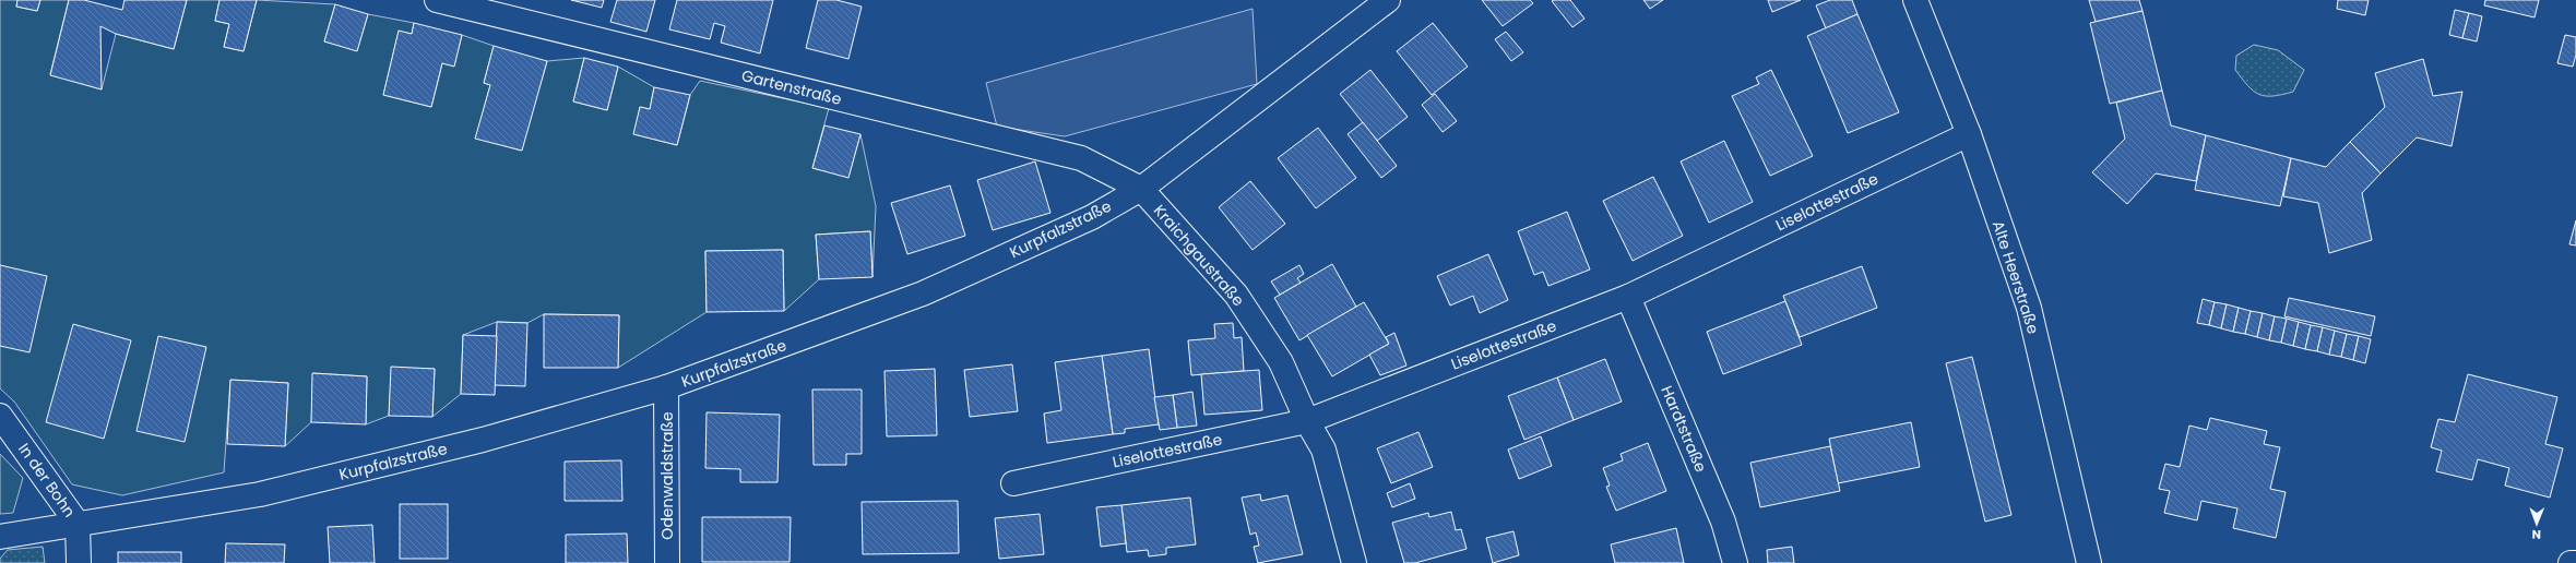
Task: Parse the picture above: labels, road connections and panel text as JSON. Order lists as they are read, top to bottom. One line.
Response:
{"streets":{"street":["Gartenstraße","Liselottestraße","Kurpfalzstraße","Kraichgaustraße","Alte Heerstraße","Hardtstraße","Odenwaldstraße","In der Bohn"]},"crossings":[["Gartenstraße","Kurpfalzstraße"],["Gartenstraße","Kraichgaustraße"],["Liselottestraße","Kraichgaustraße"],["Liselottestraße","Alte Heerstraße"],["Liselottestraße","Hardtstraße"],["Kurpfalzstraße","Kraichgaustraße"],["Kurpfalzstraße","Odenwaldstraße"],["Kurpfalzstraße","In der Bohn"]],"north":"bottom"}
